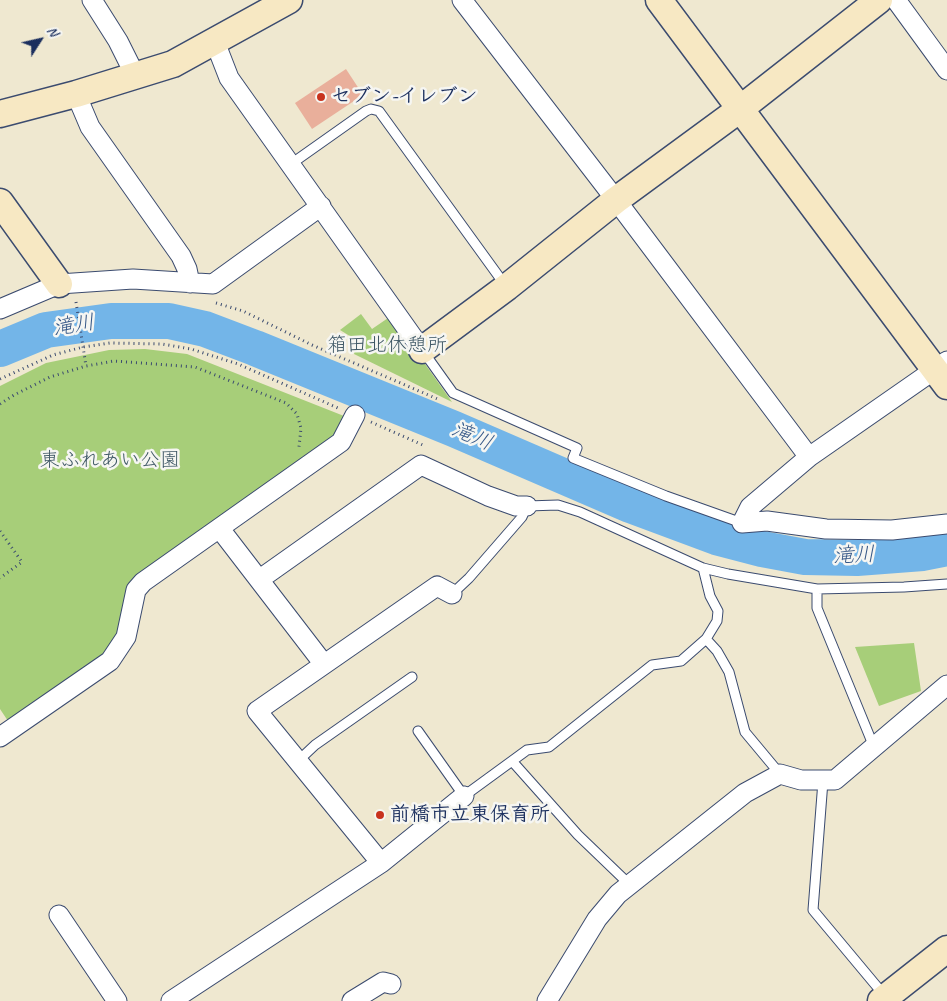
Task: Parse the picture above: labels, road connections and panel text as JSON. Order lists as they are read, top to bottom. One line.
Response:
{"water":["滝川"],"parks":["箱田北休憩所","東ふれあい公園"],"places":["セブン-イレブン","前橋市立東保育所"],"north":"top right"}
